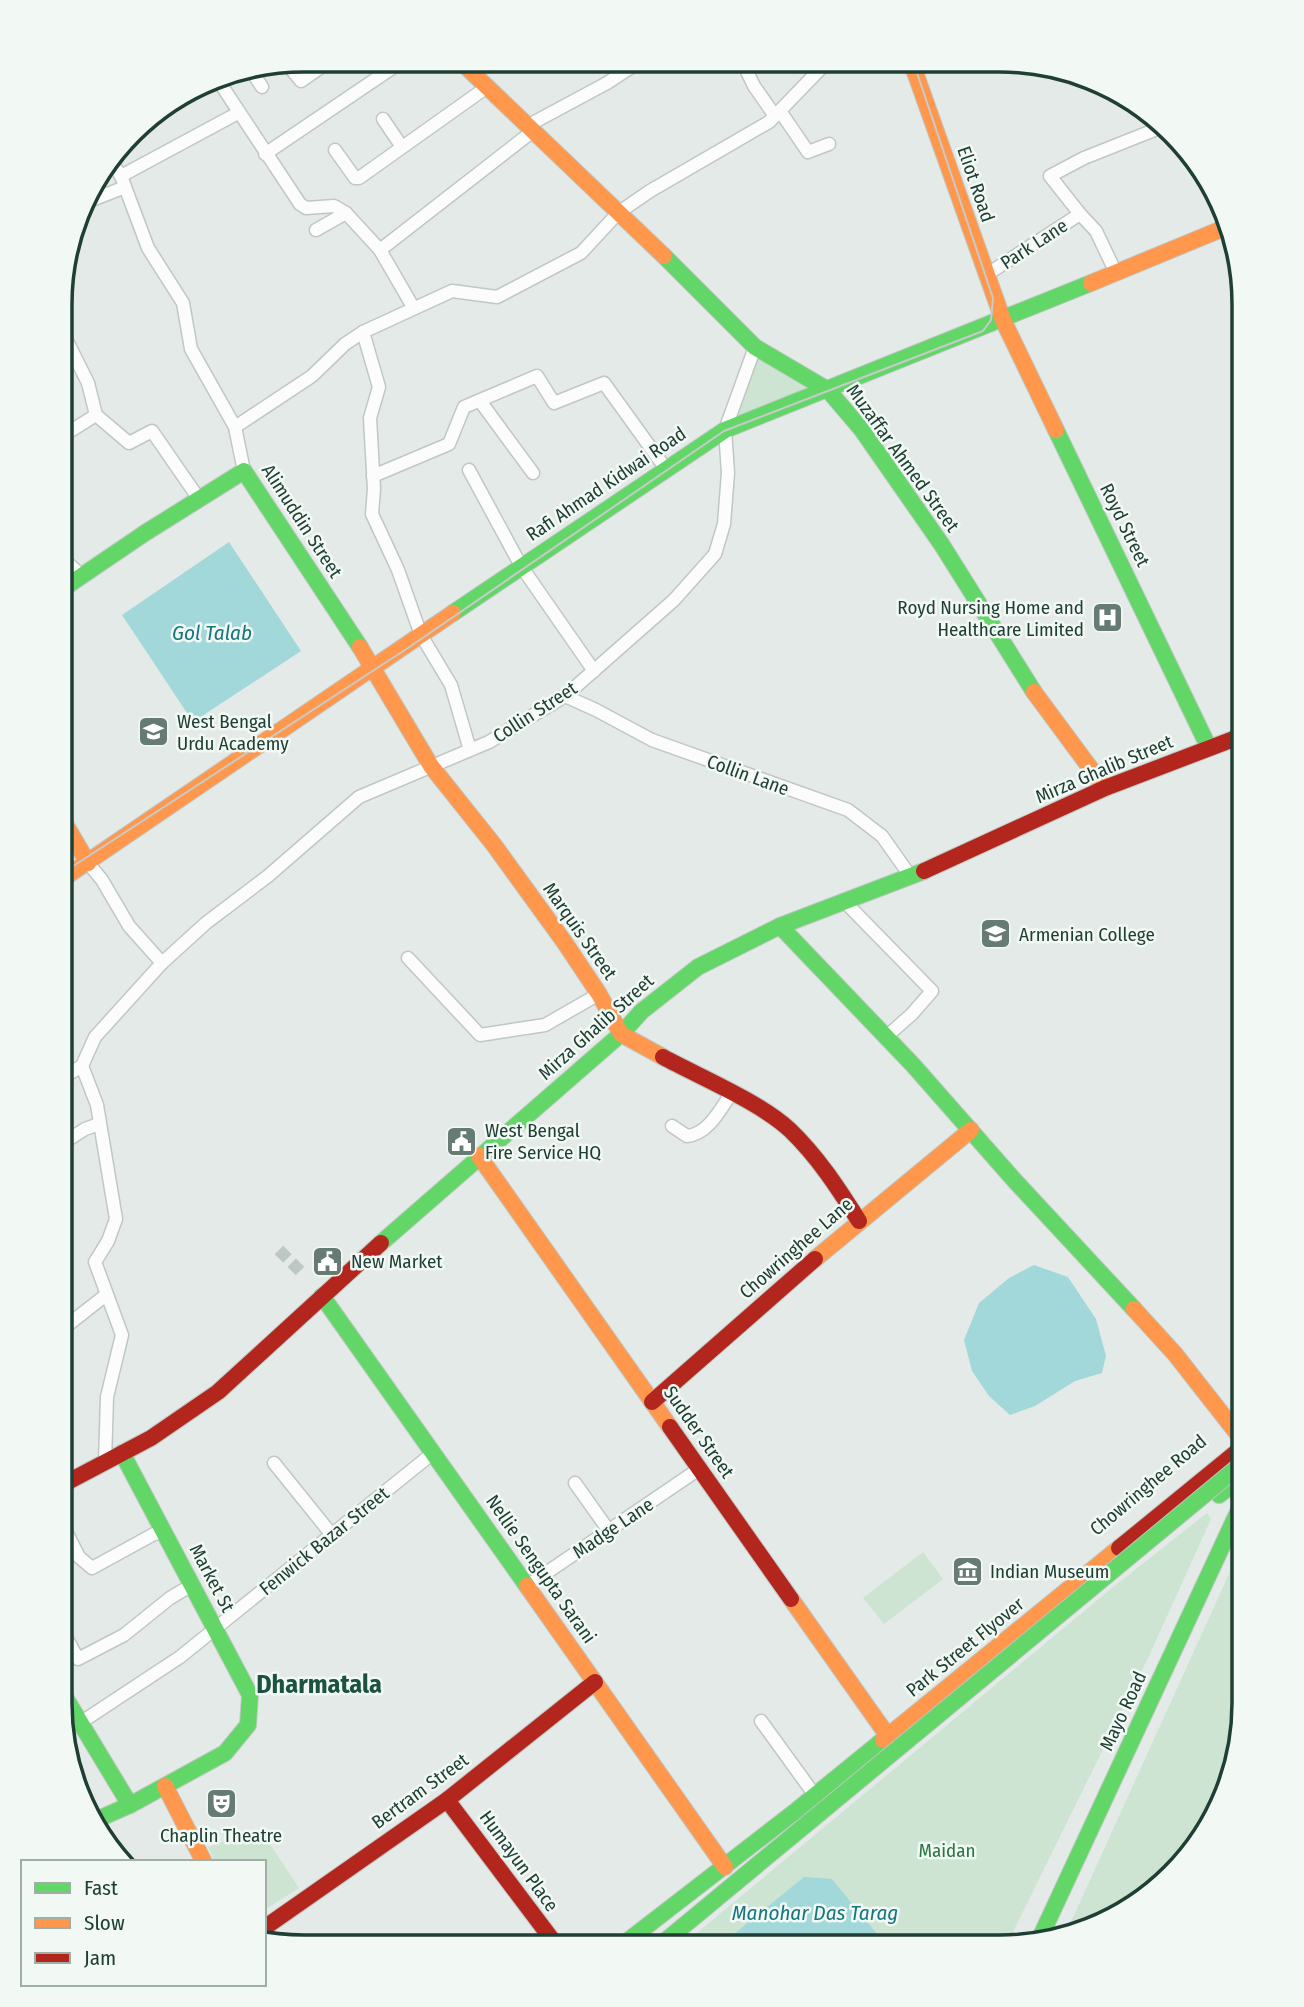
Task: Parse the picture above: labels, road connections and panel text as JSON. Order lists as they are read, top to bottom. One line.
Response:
{"streets":{"main road":["Eliot Road","Muzaffar Ahmed Street","Rafi Ahmad Kidwai Road","Alimuddin Street","Royd Street","Mirza Ghalib Street","Marquis Street","Chowringhee Lane","Sudder Street","Chowringhee Road","Nellie Sengupta Sarani","Market St","Park Street Flyover","Mayo Road","Bertram Street","Humayun Place"],"street":["Park Lane","Collin Street","Collin Lane","Madge Lane","Fenwick Bazar Street"]},"crossings":[["Eliot Road","Park Lane"],["Eliot Road","Rafi Ahmad Kidwai Road"],["Eliot Road","Royd Street"],["Muzaffar Ahmed Street","Rafi Ahmad Kidwai Road"],["Muzaffar Ahmed Street","Collin Street"],["Muzaffar Ahmed Street","Mirza Ghalib Street"],["Rafi Ahmad Kidwai Road","Alimuddin Street"],["Rafi Ahmad Kidwai Road","Royd Street"],["Rafi Ahmad Kidwai Road","Collin Street"],["Rafi Ahmad Kidwai Road","Marquis Street"],["Alimuddin Street","Marquis Street"],["Royd Street","Mirza Ghalib Street"],["Collin Street","Collin Lane"],["Collin Street","Marquis Street"],["Mirza Ghalib Street","Collin Lane"],["Mirza Ghalib Street","Marquis Street"],["Mirza Ghalib Street","Sudder Street"],["Mirza Ghalib Street","Nellie Sengupta Sarani"],["Mirza Ghalib Street","Market St"],["Chowringhee Lane","Sudder Street"],["Sudder Street","Chowringhee Road"],["Sudder Street","Madge Lane"],["Chowringhee Road","Park Street Flyover"],["Madge Lane","Nellie Sengupta Sarani"],["Fenwick Bazar Street","Nellie Sengupta Sarani"],["Fenwick Bazar Street","Market St"],["Nellie Sengupta Sarani","Bertram Street"],["Bertram Street","Humayun Place"]],"districts":["Dharmatala"],"water":["Gol Talab","Manohar Das Tarag"],"parks":["Maidan"],"places":{"hospital":["Royd Nursing Home and Healthcare Limited"],"school or university":["West Bengal Urdu Academy","Armenian College"],"public building":["West Bengal Fire Service HQ","New Market"],"museum":["Indian Museum"],"theatre":["Chaplin Theatre"]},"legend":["Fast","Slow","Jam"]}
